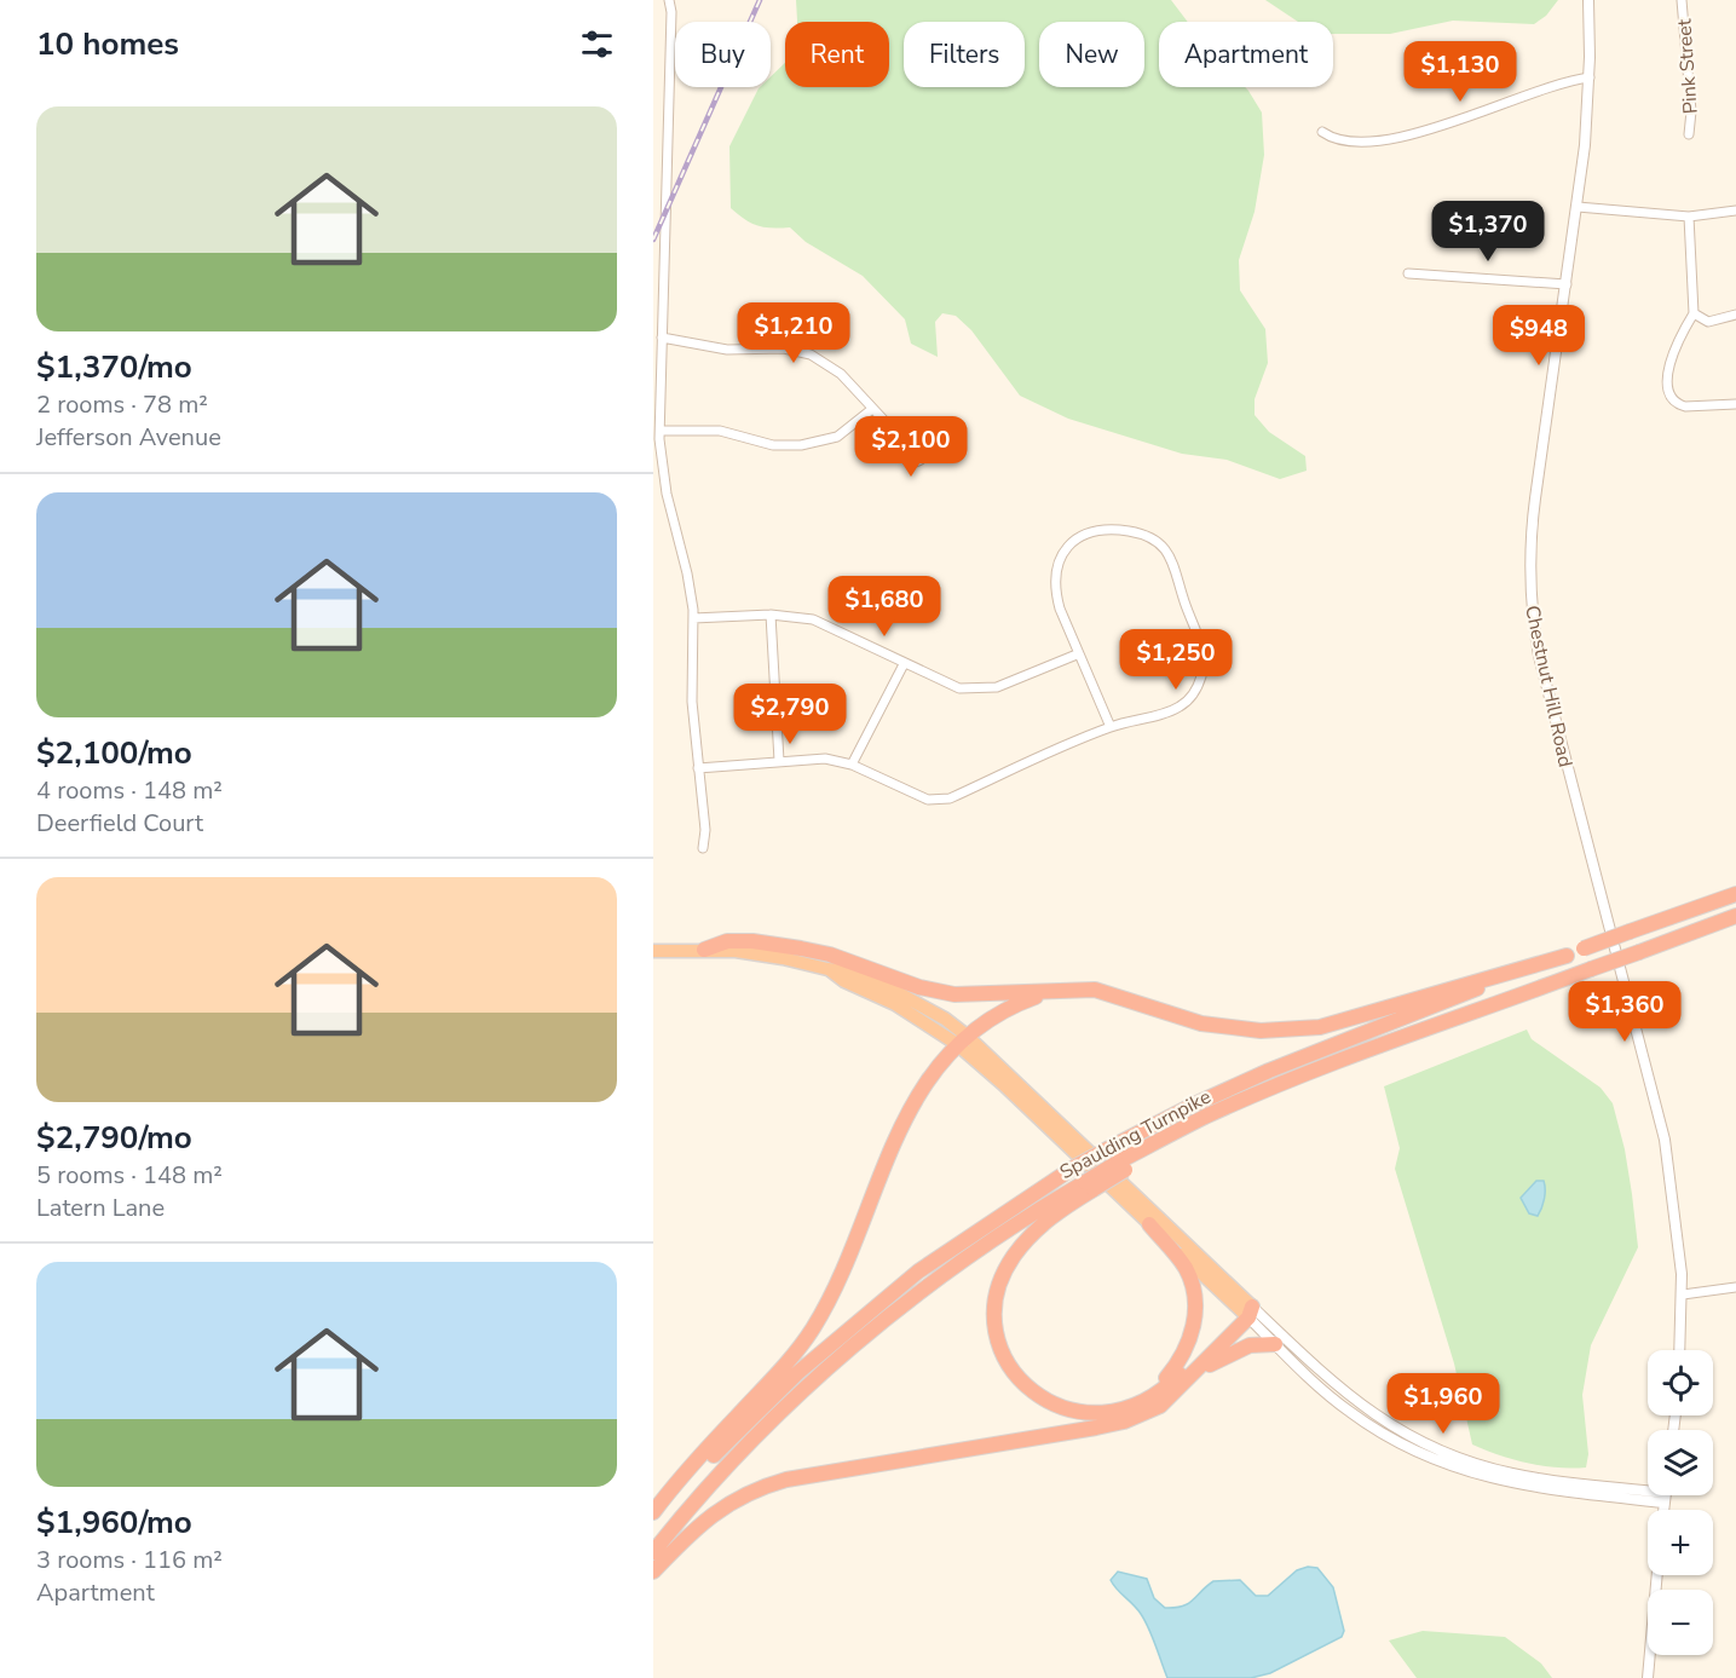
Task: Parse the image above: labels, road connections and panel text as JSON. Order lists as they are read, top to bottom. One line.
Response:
{"streets":{"highway":["Spaulding Turnpike"],"street":["Pink Street","Chestnut Hill Road"]},"page":{"heading":"10 homes","chip":["Buy","Rent","Filters","New","Apartment"],"price":["$1,130","$1,370","$1,210","$948","$2,100","$1,680","$1,250","$2,790","$1,360","$1,960"],"list":[{"name":"$1,370/mo","note":"2 rooms · 78 m² · Jefferson Avenue"},{"name":"$2,100/mo","note":"4 rooms · 148 m² · Deerfield Court"},{"name":"$2,790/mo","note":"5 rooms · 148 m² · Latern Lane"},{"name":"$1,960/mo","note":"3 rooms · 116 m² · Apartment"}],"map_buttons":["+","−"]}}
